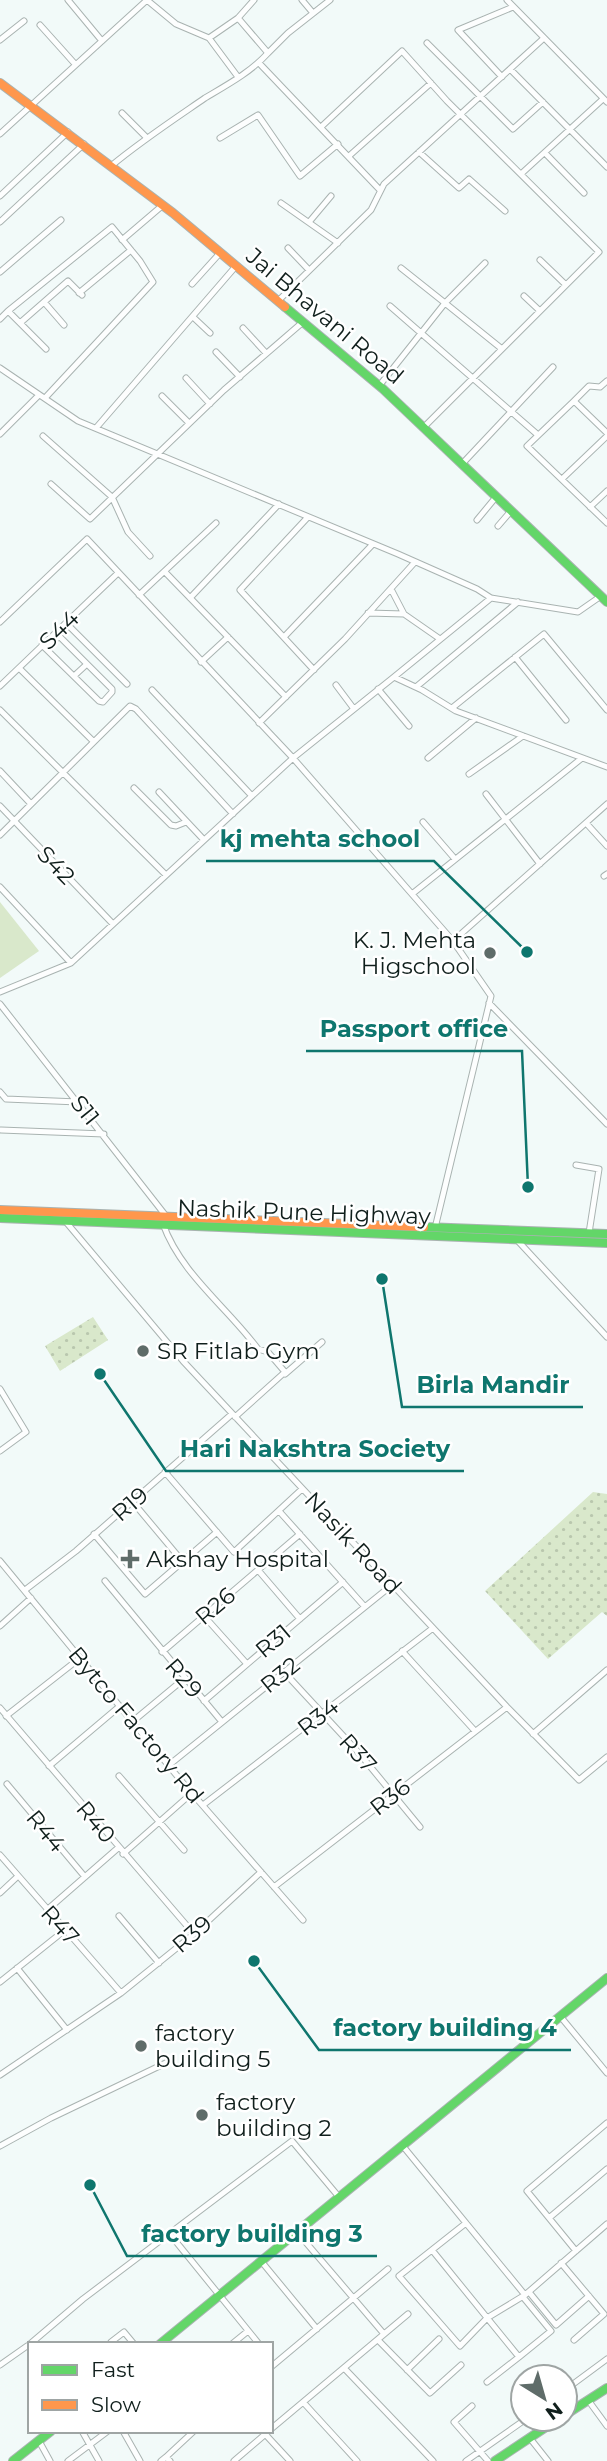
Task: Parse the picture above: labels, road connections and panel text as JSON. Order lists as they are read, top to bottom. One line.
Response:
{"streets":{"main road":["Jai Bhavani Road","Nashik Pune Highway"],"street":["S44","S42","S11","R19","Nasik Road","R26","R31","R32","R29","R34","Bytco Factory Rd","R37","R36","R40","R44","R47","R39"]},"crossings":[["S11","Nashik Pune Highway"],["S11","R19"],["Nashik Pune Highway","Nasik Road"],["R19","Nasik Road"],["R19","Bytco Factory Rd"],["Nasik Road","R32"],["Nasik Road","R34"],["Nasik Road","R36"],["R26","R29"],["R31","R29"],["R32","R29"],["R32","Bytco Factory Rd"],["R32","R37"],["R34","Bytco Factory Rd"],["R34","R37"],["Bytco Factory Rd","R36"],["Bytco Factory Rd","R39"],["R37","R36"],["R40","R39"],["R47","R39"]],"places":{"other":["kj mehta school","K. J. Mehta Higschool","Passport office","Birla Mandir","SR Fitlab Gym","Hari Nakshtra Society","factory building 4","factory building 5","factory building 2","factory building 3"],"health":["Akshay Hospital"]},"legend":["Fast","Slow"],"north":"bottom right"}
